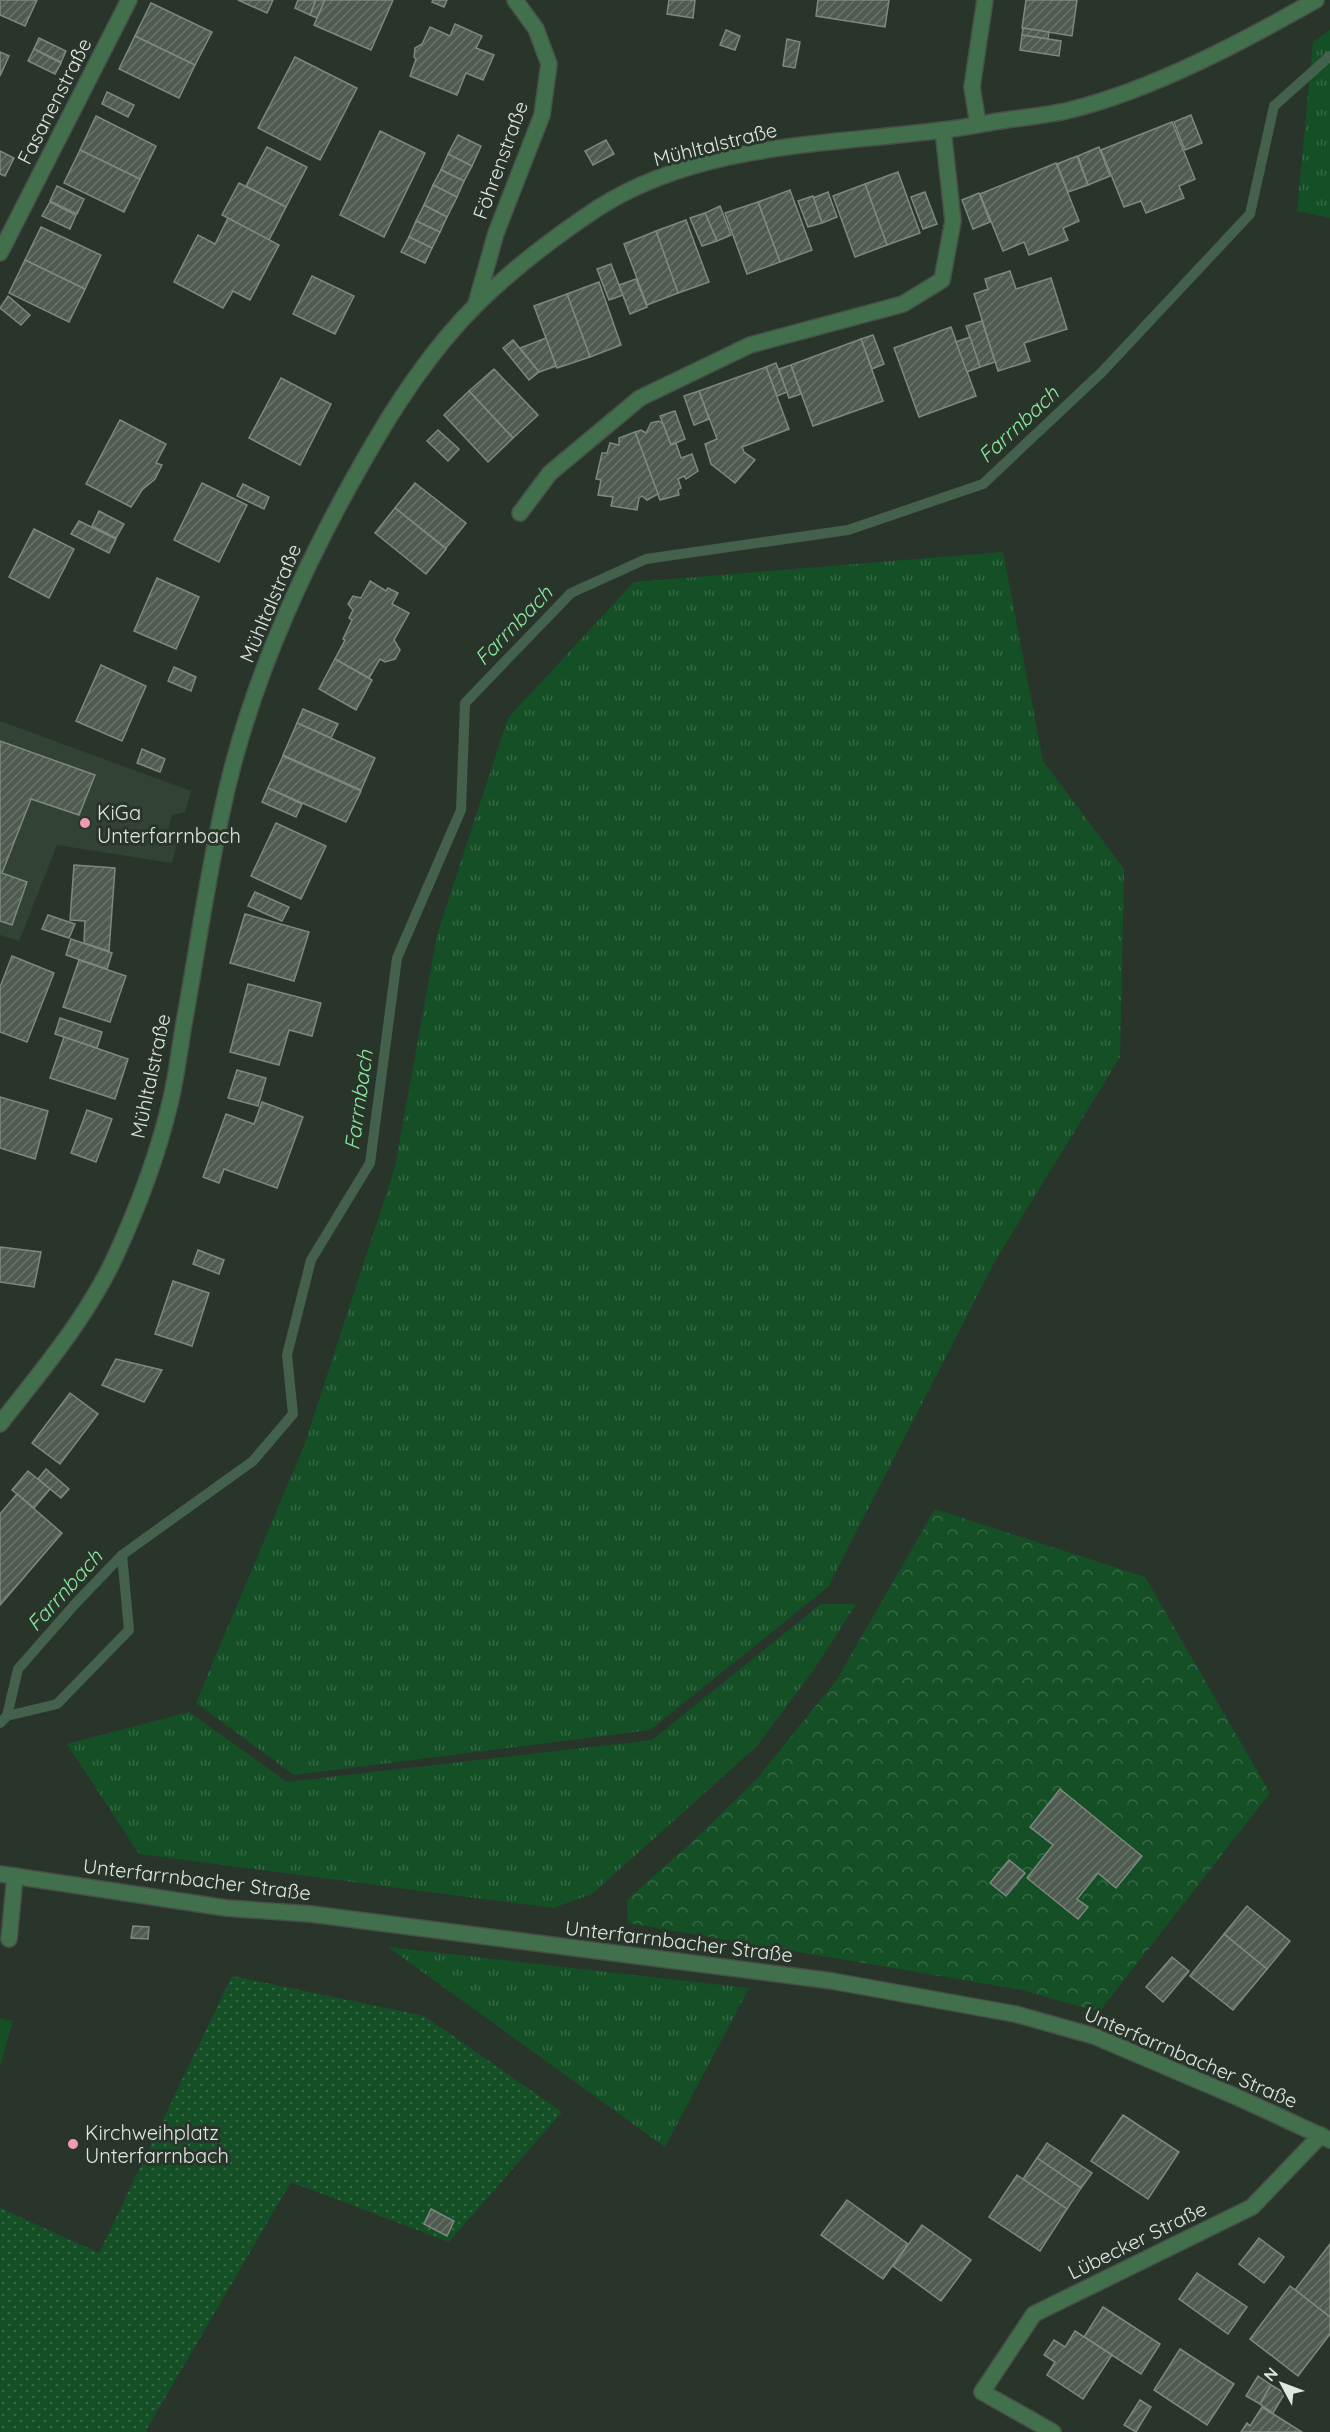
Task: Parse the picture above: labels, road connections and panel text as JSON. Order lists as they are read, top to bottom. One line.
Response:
{"streets":{"street":["Fasanenstraße","Mühltalstraße","Föhrenstraße","Unterfarrnbacher Straße","Lübecker Straße"]},"crossings":[["Mühltalstraße","Föhrenstraße"],["Unterfarrnbacher Straße","Lübecker Straße"]],"water":["Farrnbach"],"places":["KiGa Unterfarrnbach","Kirchweihplatz Unterfarrnbach"],"north":"top left"}
